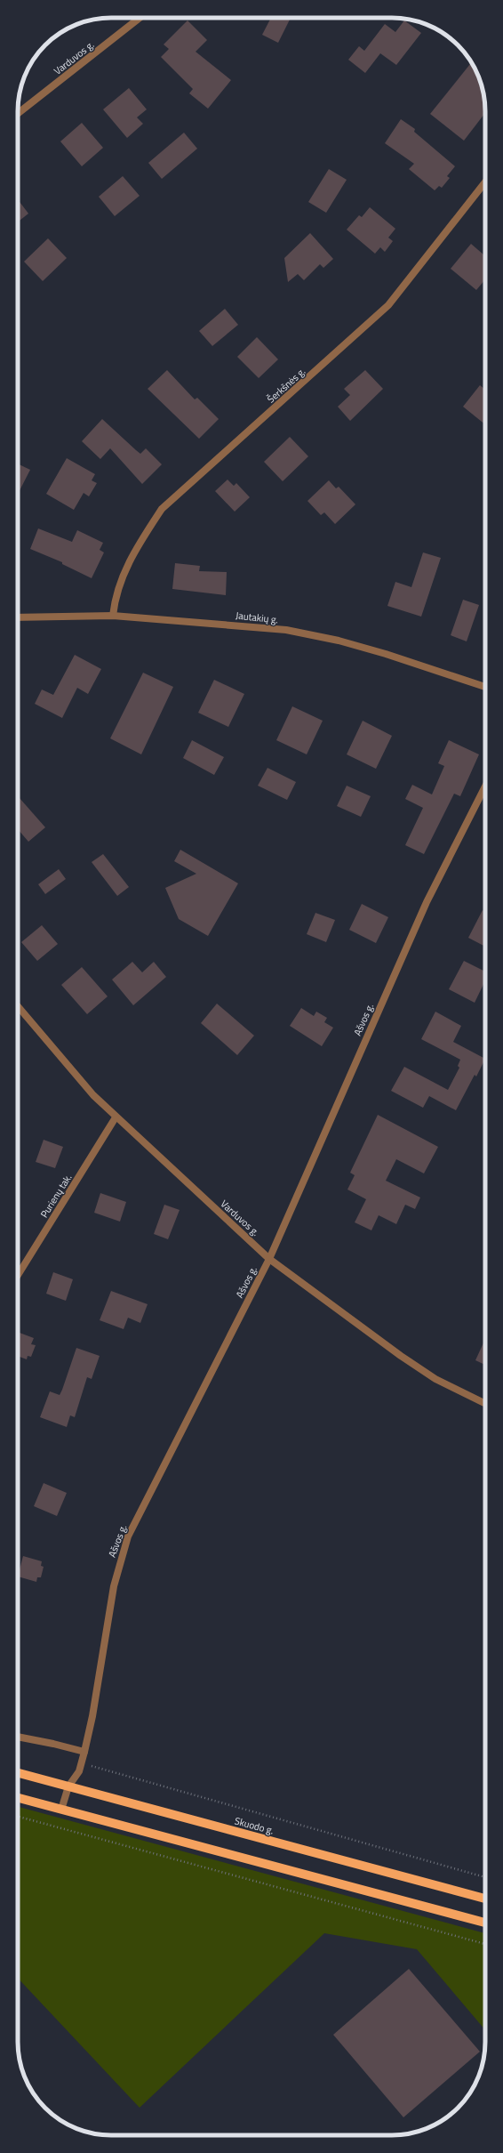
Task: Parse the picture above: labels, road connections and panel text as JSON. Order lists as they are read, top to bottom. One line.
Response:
{"streets":{"main road":["Skuodo g."],"street":["Varduvos g.","Šerkšnės g.","Jautakių g.","Ašvos g.","Purienų tak."]},"crossings":[["Varduvos g.","Ašvos g."],["Varduvos g.","Purienų tak."],["Šerkšnės g.","Jautakių g."],["Ašvos g.","Skuodo g."]]}
